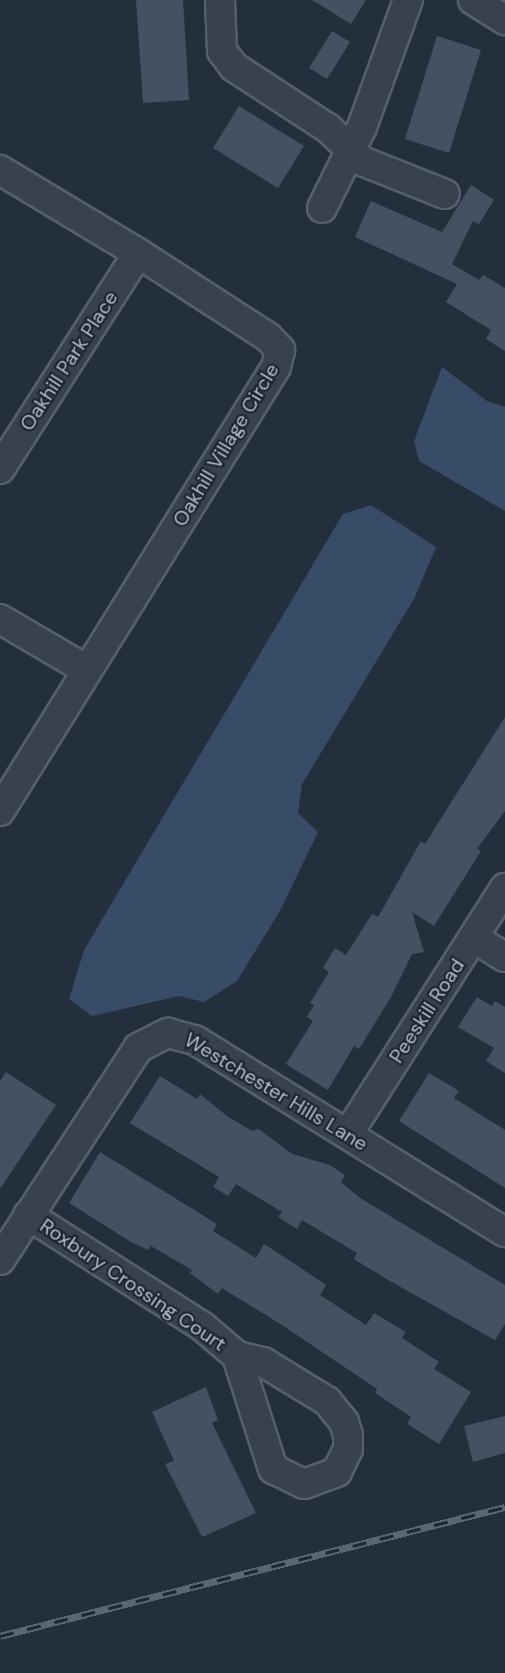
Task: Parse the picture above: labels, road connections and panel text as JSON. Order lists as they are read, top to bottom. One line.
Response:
{"streets":{"street":["Oakhill Park Place","Oakhill Village Circle","Peeskill Road","Westchester Hills Lane","Roxbury Crossing Court"]},"crossings":[["Oakhill Park Place","Oakhill Village Circle"],["Peeskill Road","Westchester Hills Lane"],["Westchester Hills Lane","Roxbury Crossing Court"]]}
